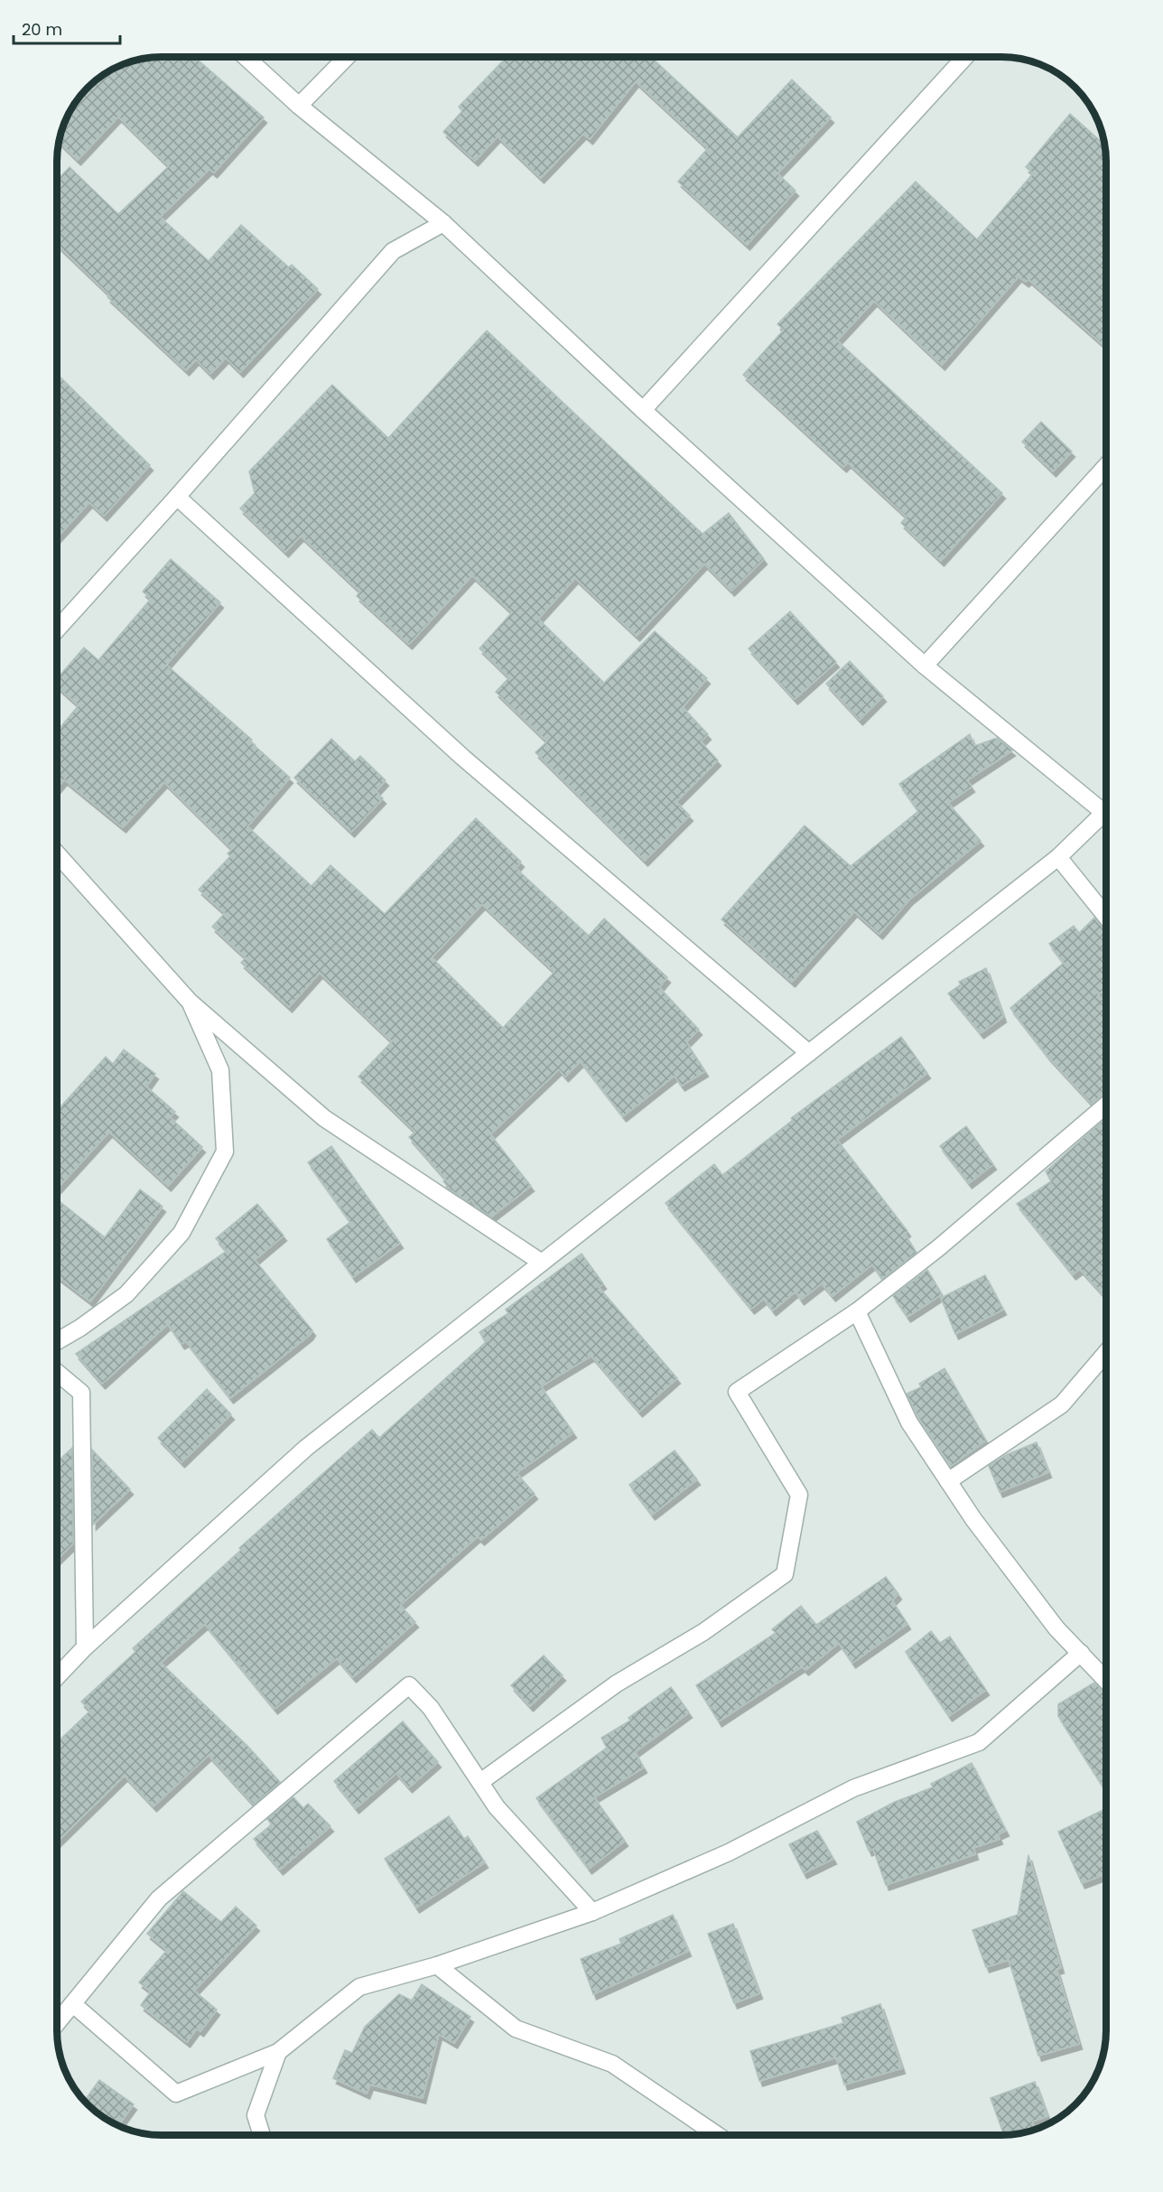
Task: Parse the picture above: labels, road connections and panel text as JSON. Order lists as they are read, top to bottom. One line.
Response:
{"scale_bar":"20 m"}
